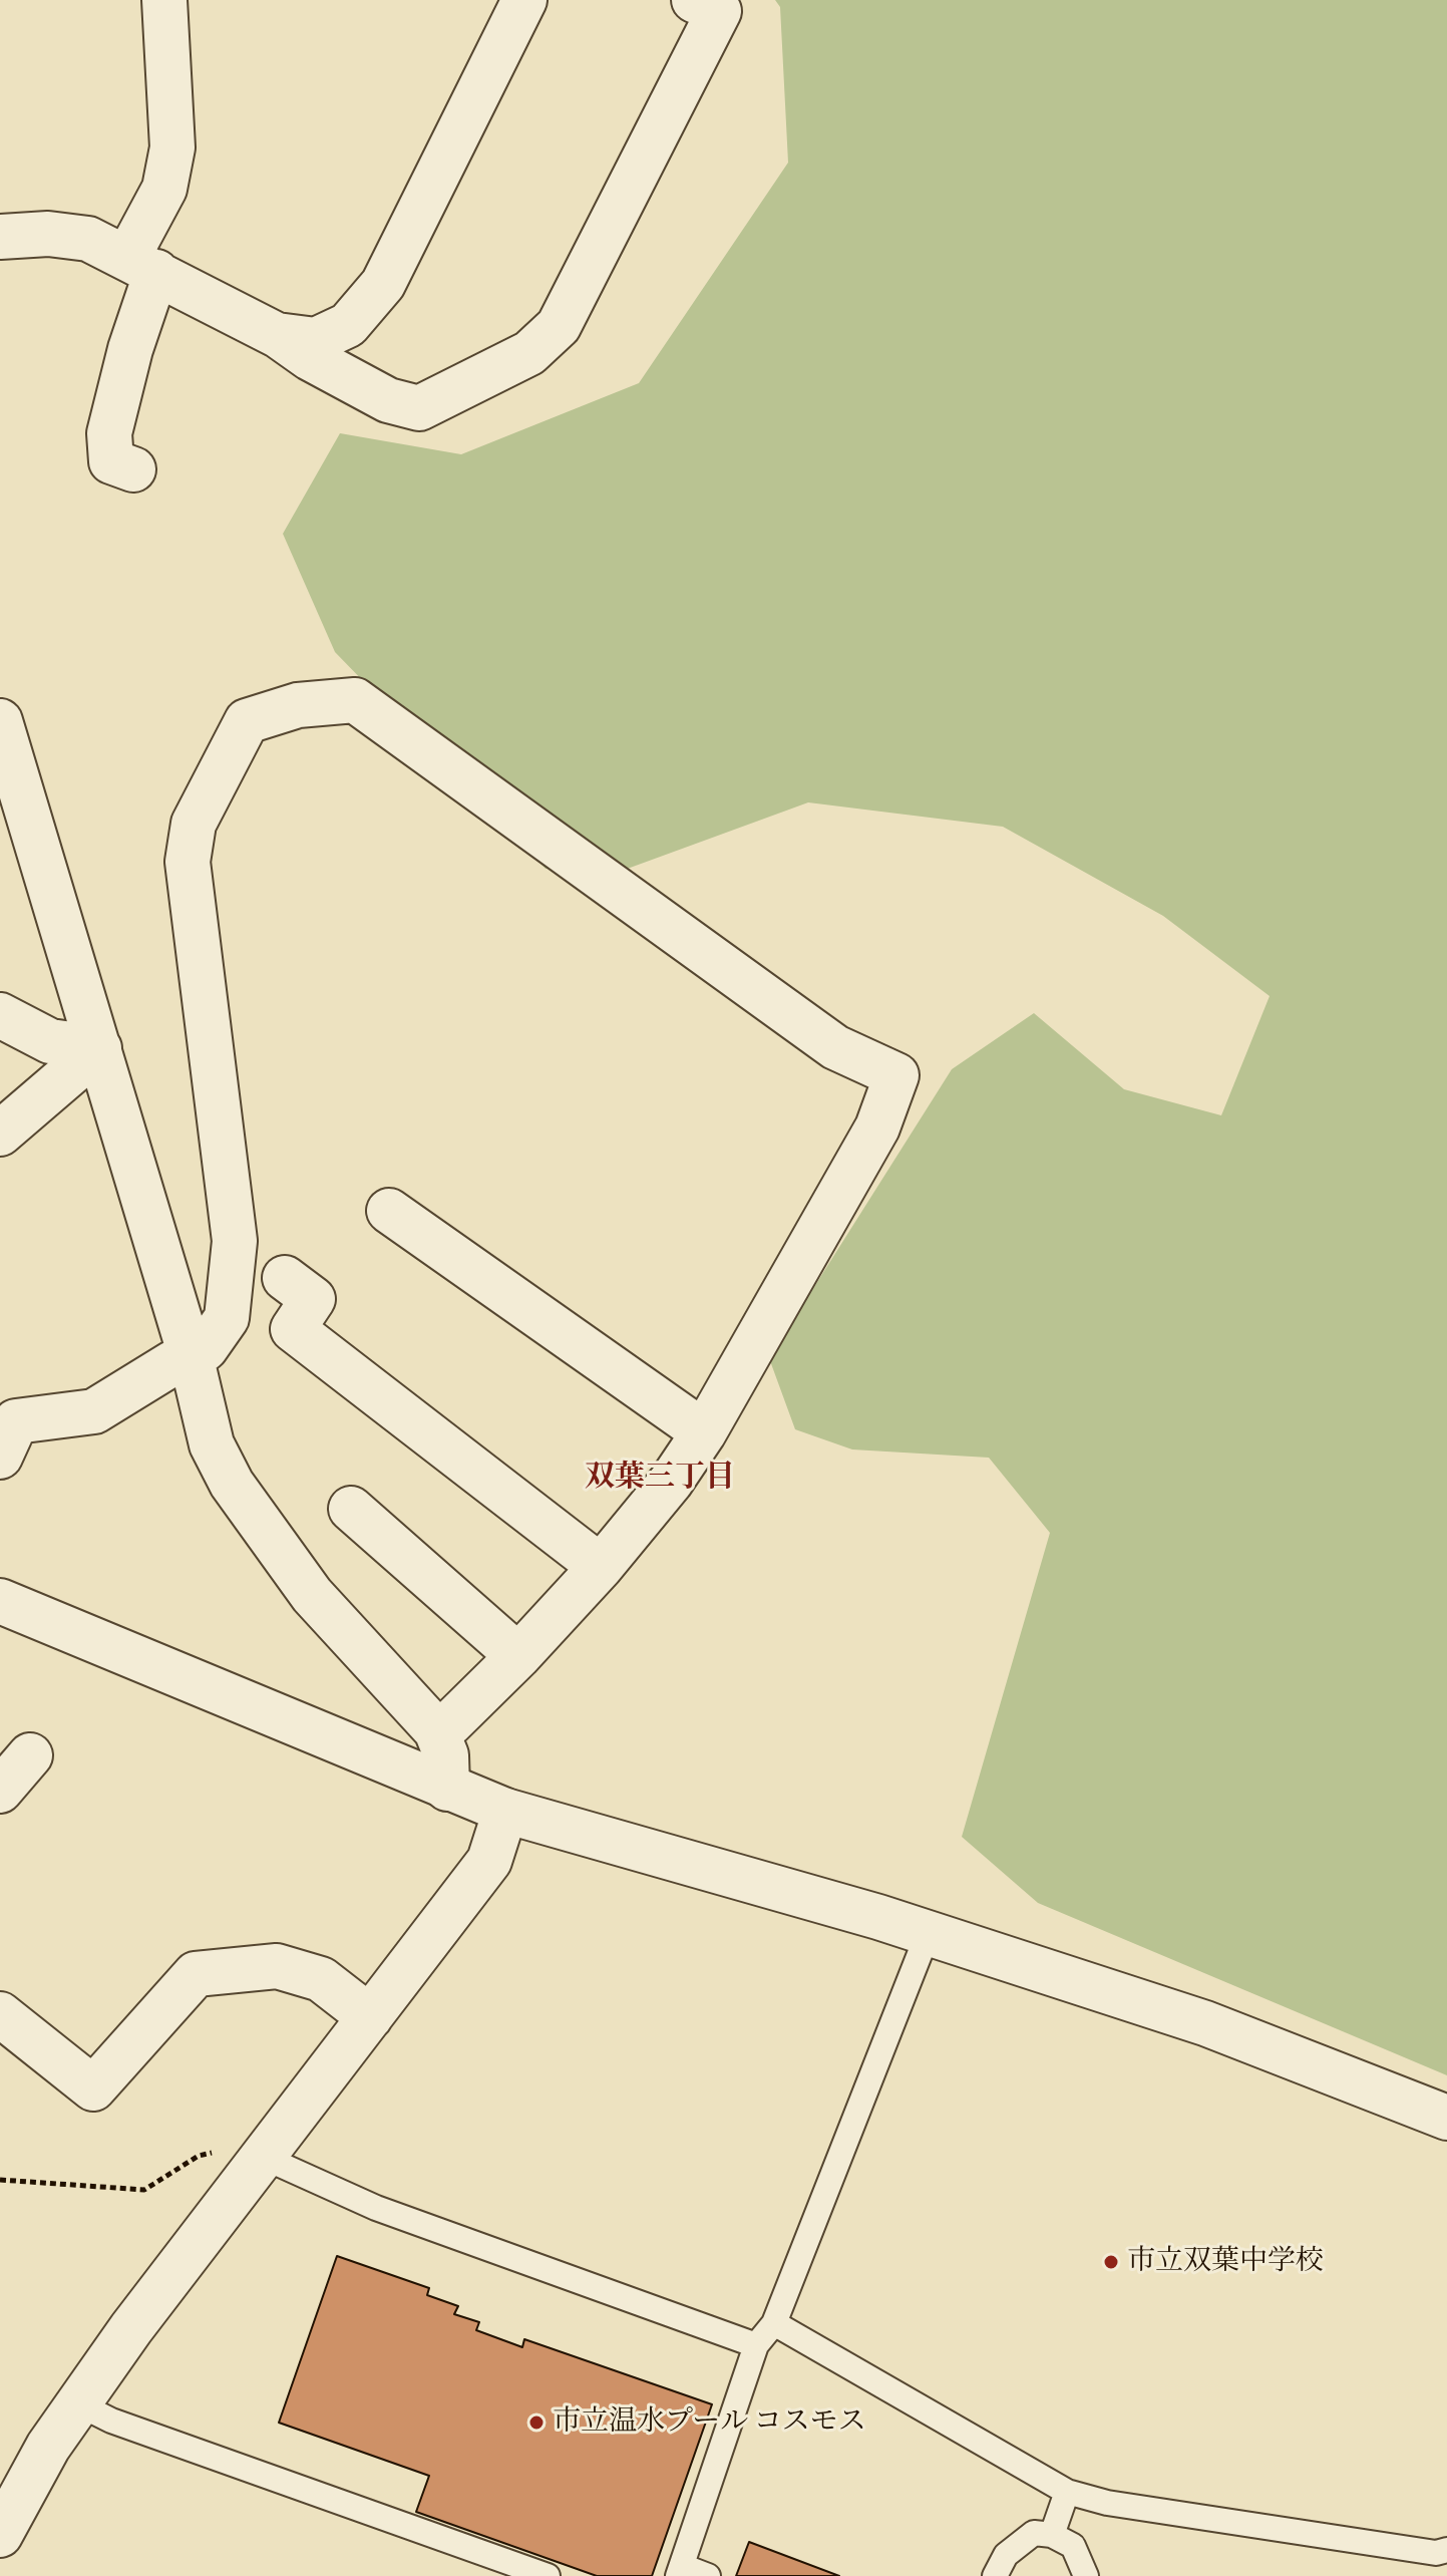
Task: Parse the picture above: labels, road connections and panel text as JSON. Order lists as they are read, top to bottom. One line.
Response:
{"districts":["双葉三丁目"],"places":["市立双葉中学校","市立温水プール コスモス"]}
